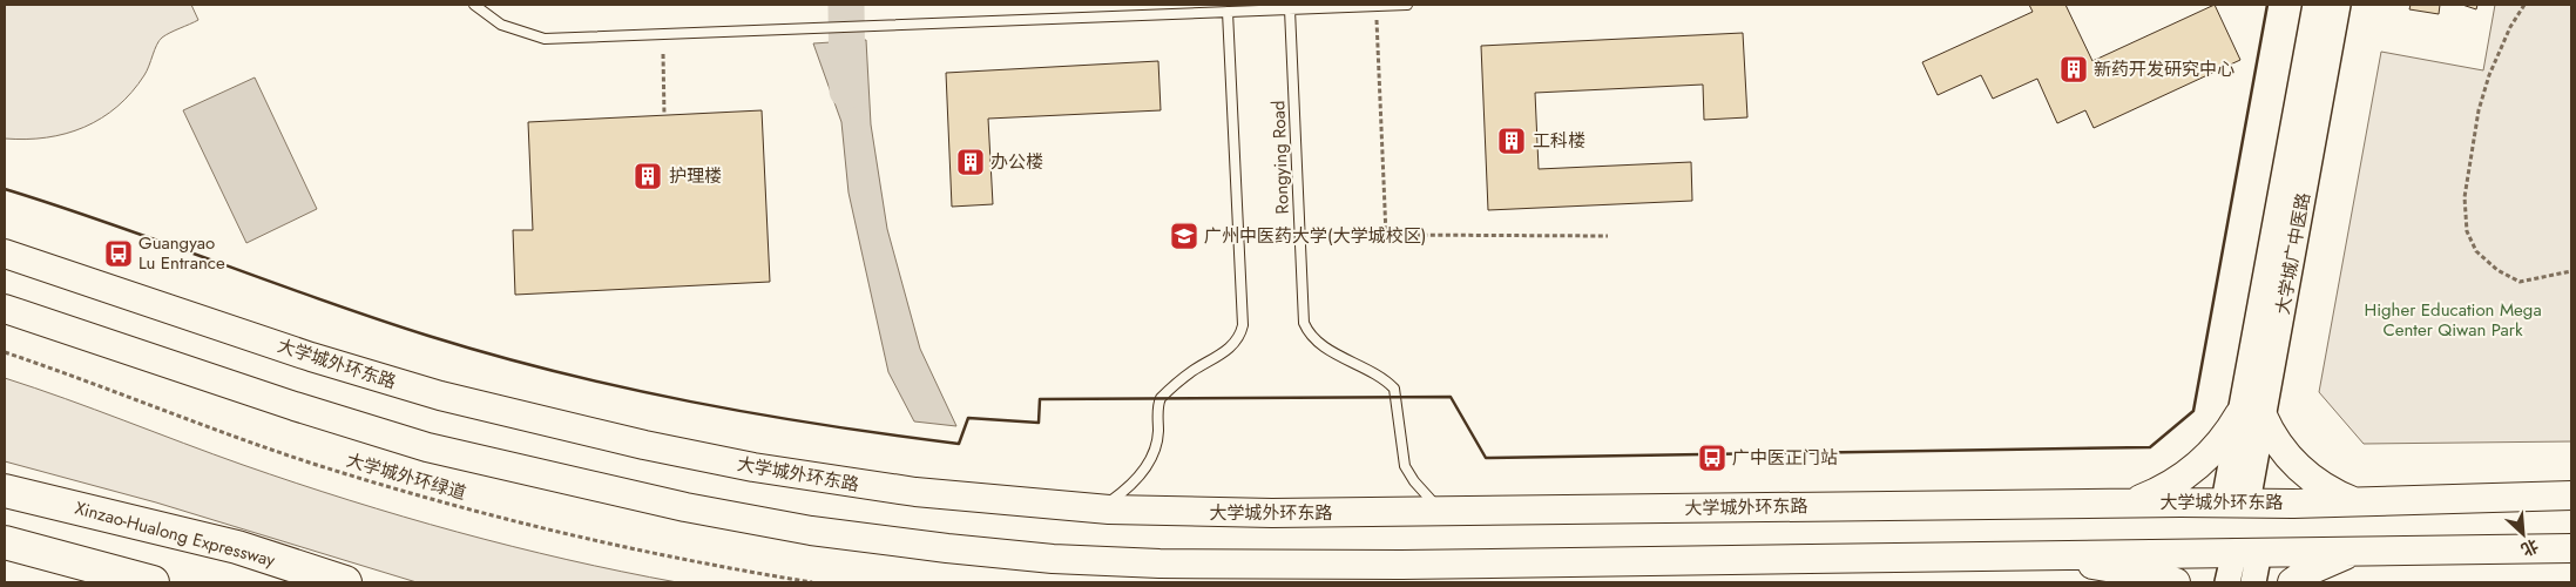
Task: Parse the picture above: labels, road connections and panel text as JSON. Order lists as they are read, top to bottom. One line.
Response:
{"streets":{"highway":["Xinzao-Hualong Expressway"],"main road":["大学城广中医路","大学城外环东路"],"lane":["Rongying Road"],"path":["大学城外环绿道"]},"crossings":[["Rongying Road","大学城外环东路"],["大学城广中医路","大学城外环东路"]],"parks":["Higher Education Mega Center Qiwan Park"],"places":{"building":["新药开发研究中心","工科楼","办公楼","护理楼"],"school or university":["广州中医药大学(大学城校区)"],"bus stop":["Guangyao Lu Entrance","广中医正门站"]},"north":"bottom right"}
